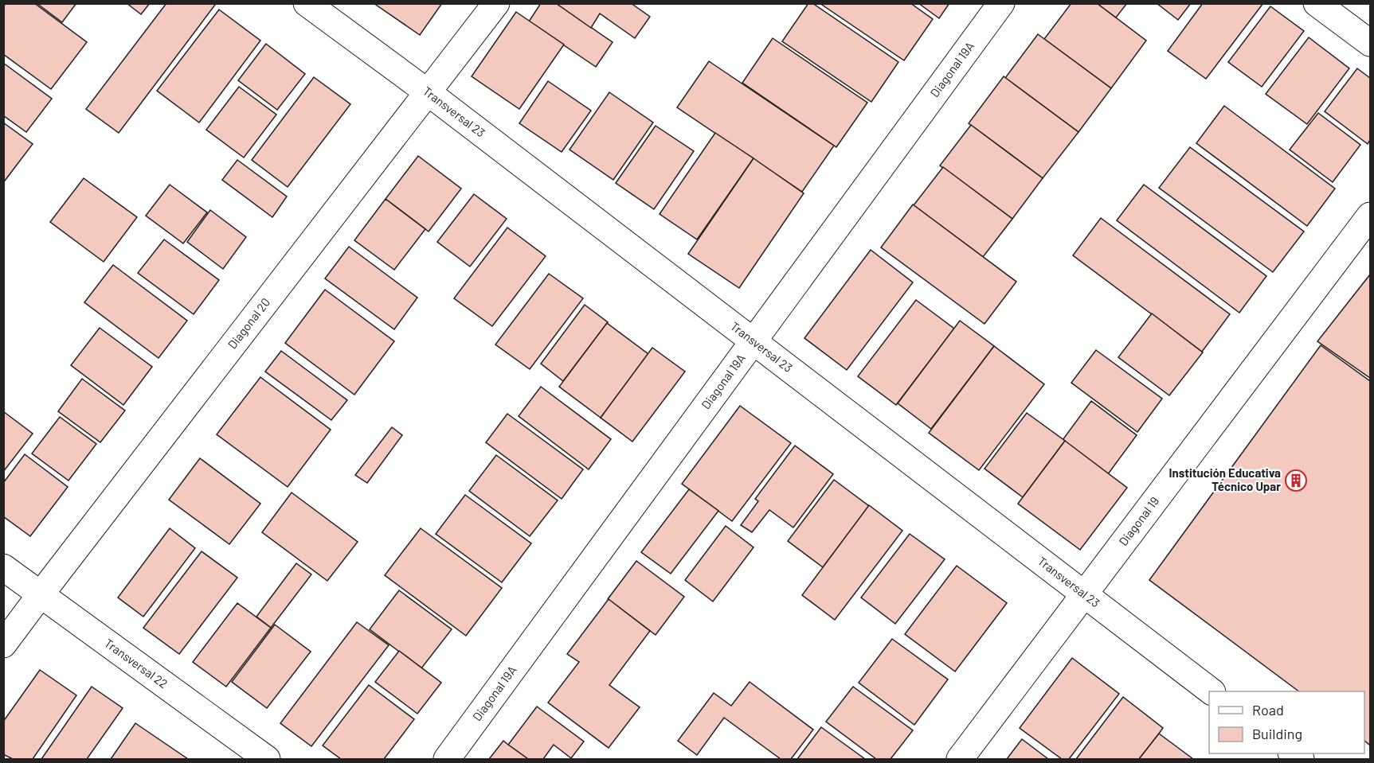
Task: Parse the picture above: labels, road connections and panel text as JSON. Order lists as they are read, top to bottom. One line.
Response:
{"streets":{"street":["Diagonal 19A","Transversal 23","Diagonal 20","Diagonal 19","Transversal 22"]},"crossings":[["Diagonal 19A","Transversal 23"],["Transversal 23","Diagonal 20"],["Transversal 23","Diagonal 19"],["Diagonal 20","Transversal 22"]],"places":{"building":["Institución Educativa Técnico Upar"]},"legend":["Road","Building"]}
